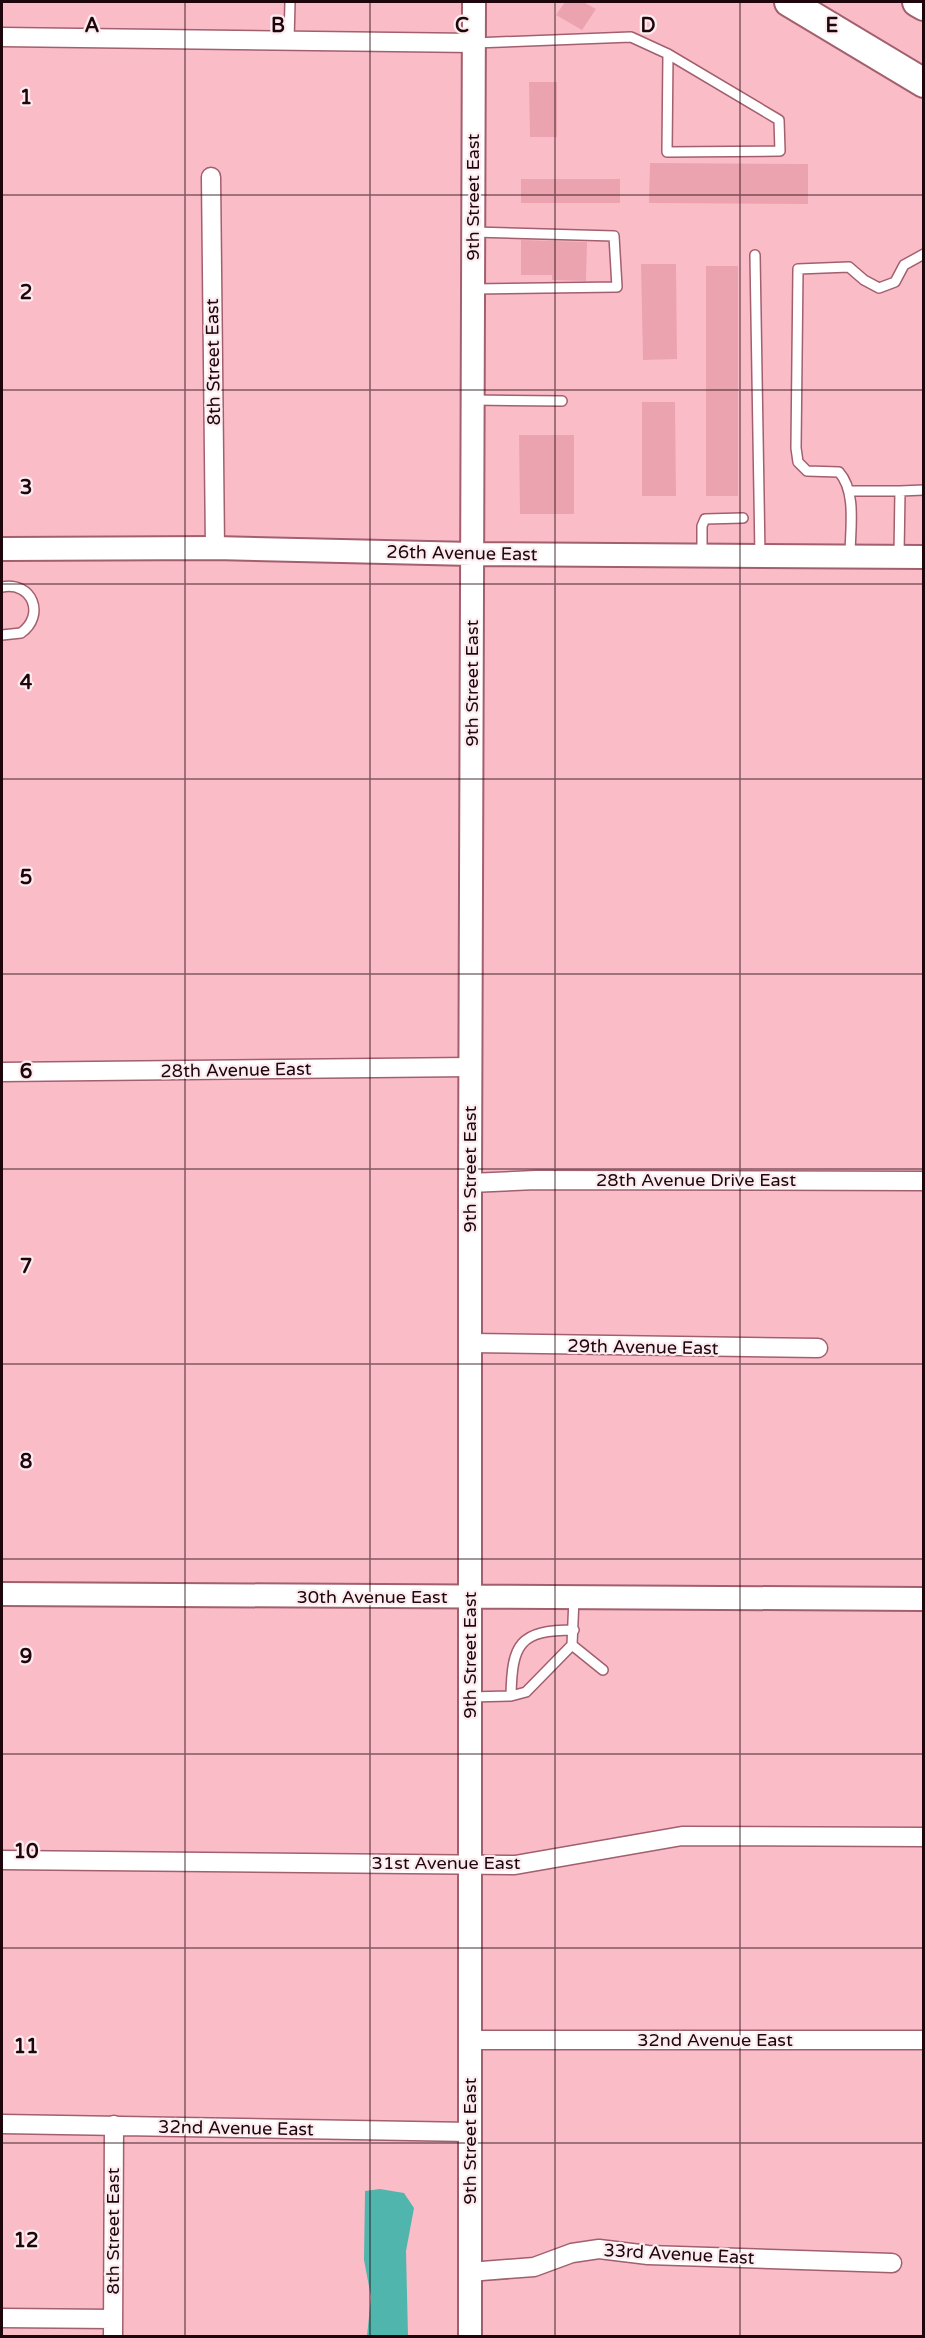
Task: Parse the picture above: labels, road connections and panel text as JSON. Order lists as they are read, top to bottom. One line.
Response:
{"streets":{"street":["9th Street East","8th Street East","26th Avenue East","28th Avenue East","28th Avenue Drive East","29th Avenue East","30th Avenue East","31st Avenue East","32nd Avenue East","33rd Avenue East"]},"crossings":[["9th Street East","26th Avenue East"],["9th Street East","28th Avenue East"],["9th Street East","28th Avenue Drive East"],["9th Street East","29th Avenue East"],["9th Street East","30th Avenue East"],["9th Street East","31st Avenue East"],["9th Street East","32nd Avenue East"],["9th Street East","33rd Avenue East"],["8th Street East","26th Avenue East"],["8th Street East","32nd Avenue East"]],"grid":{"columns":["A","B","C","D","E"],"rows":["1","2","3","4","5","6","7","8","9","10","11","12"]}}
